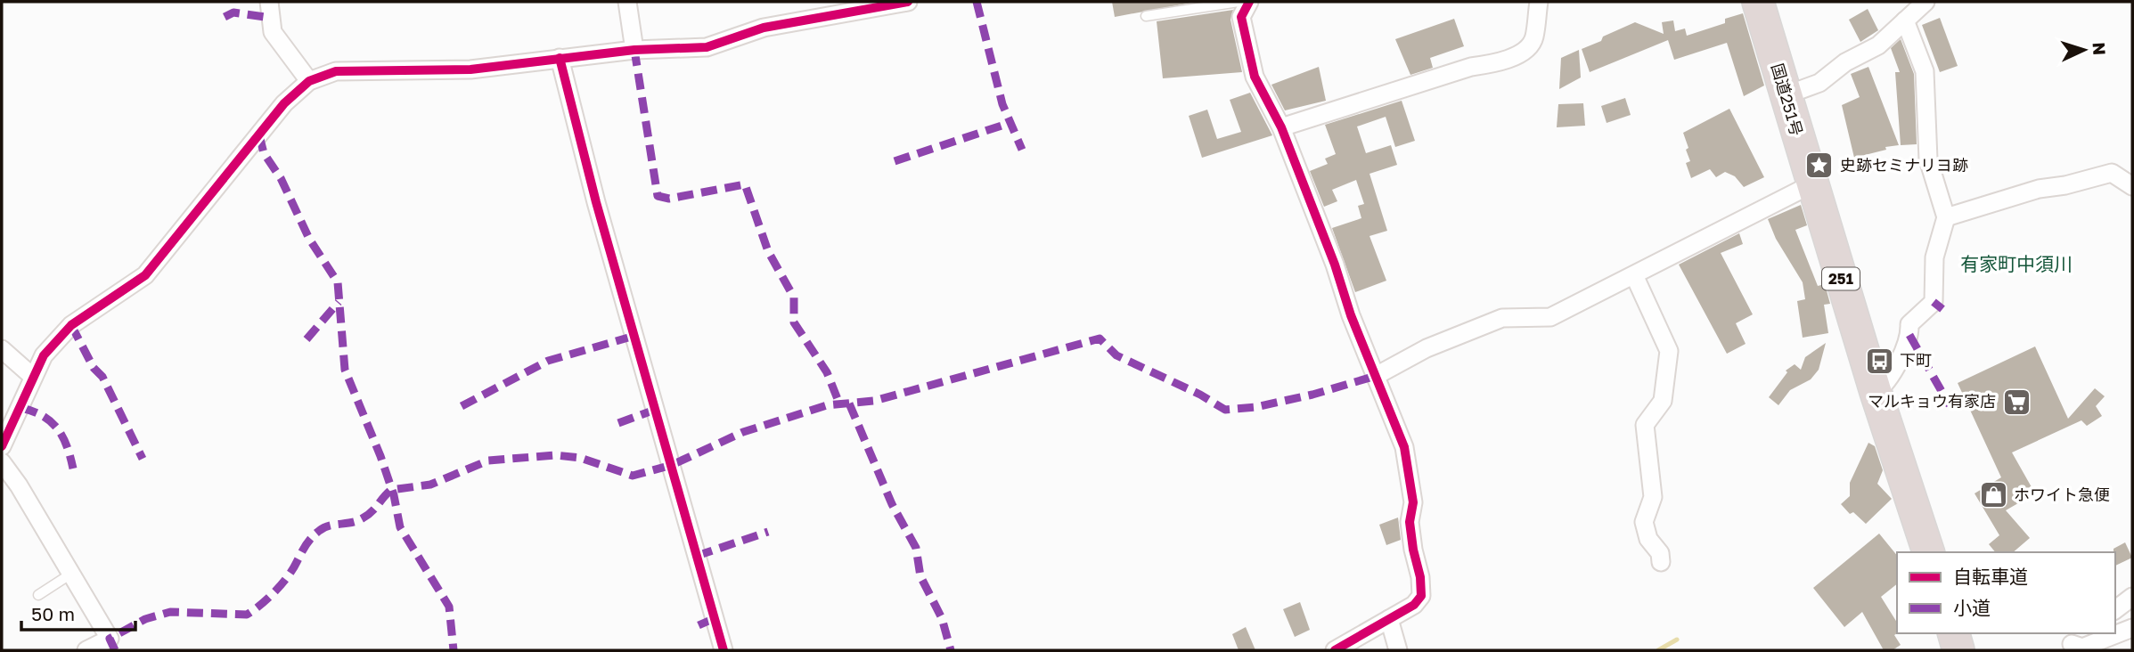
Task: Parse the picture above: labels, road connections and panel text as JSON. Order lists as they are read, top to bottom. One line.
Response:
{"streets":{"highway":["国道251号","251"]},"districts":["有家町中須川"],"places":{"place":["史跡セミナリヨ跡"],"bus stop":["下町"],"supermarket":["マルキョウ有家店"],"shop":["ホワイト急便"]},"legend":["自転車道","小道"],"scale_bar":"50 m","north":"right"}
